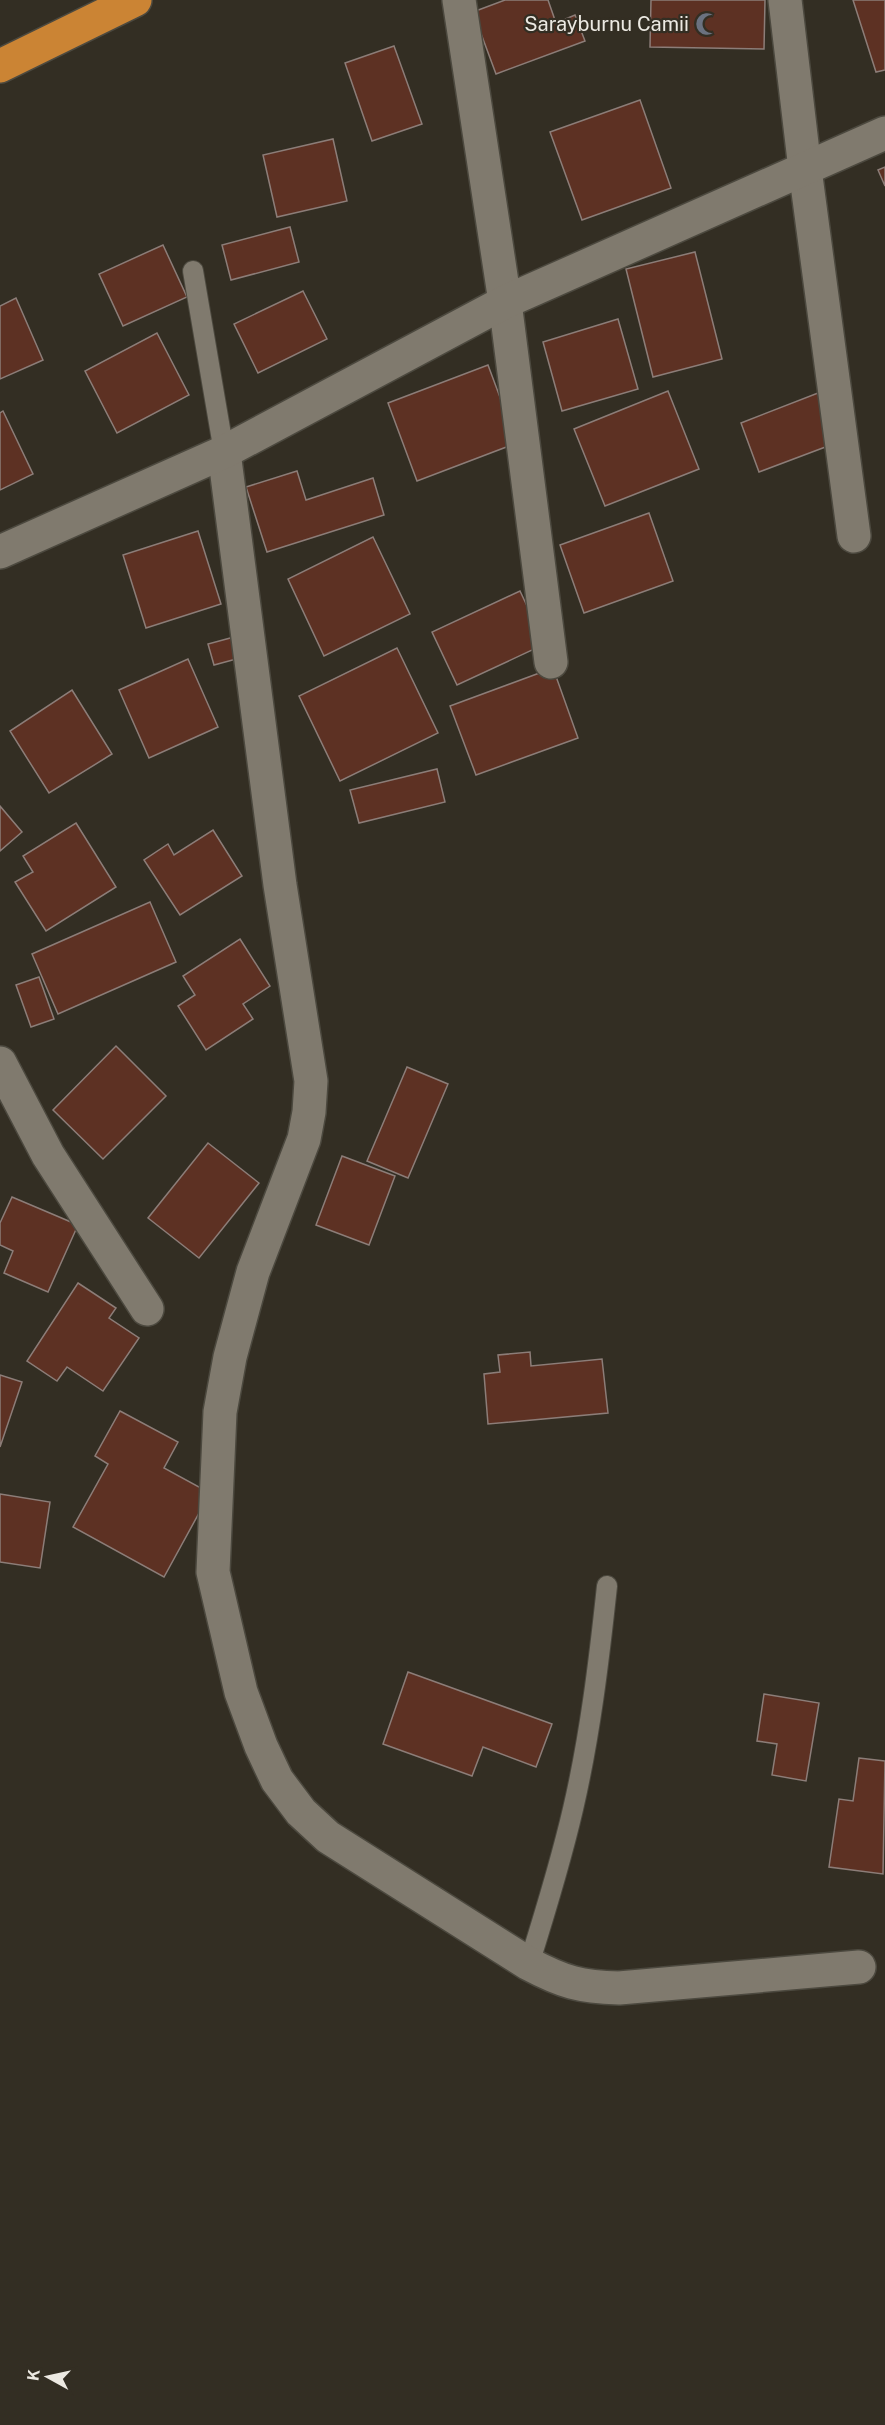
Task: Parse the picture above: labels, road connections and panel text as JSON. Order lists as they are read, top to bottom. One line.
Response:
{"places":{"mosque":["Sarayburnu Camii"]},"north":"left"}
